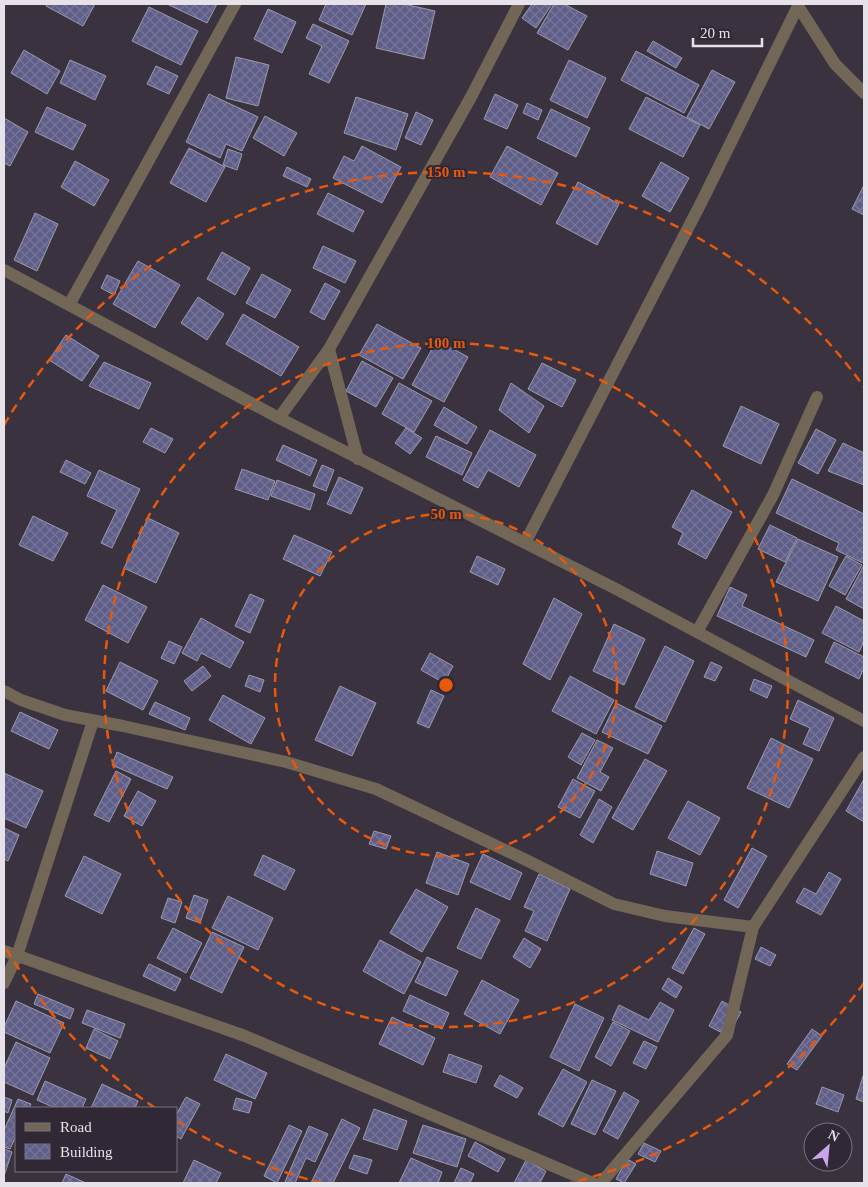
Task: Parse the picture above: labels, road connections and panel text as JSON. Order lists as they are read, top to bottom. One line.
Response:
{"legend":["Road","Building"],"scale_bar":"20 m","north":"top right","rings":["150 m","100 m","50 m"]}
